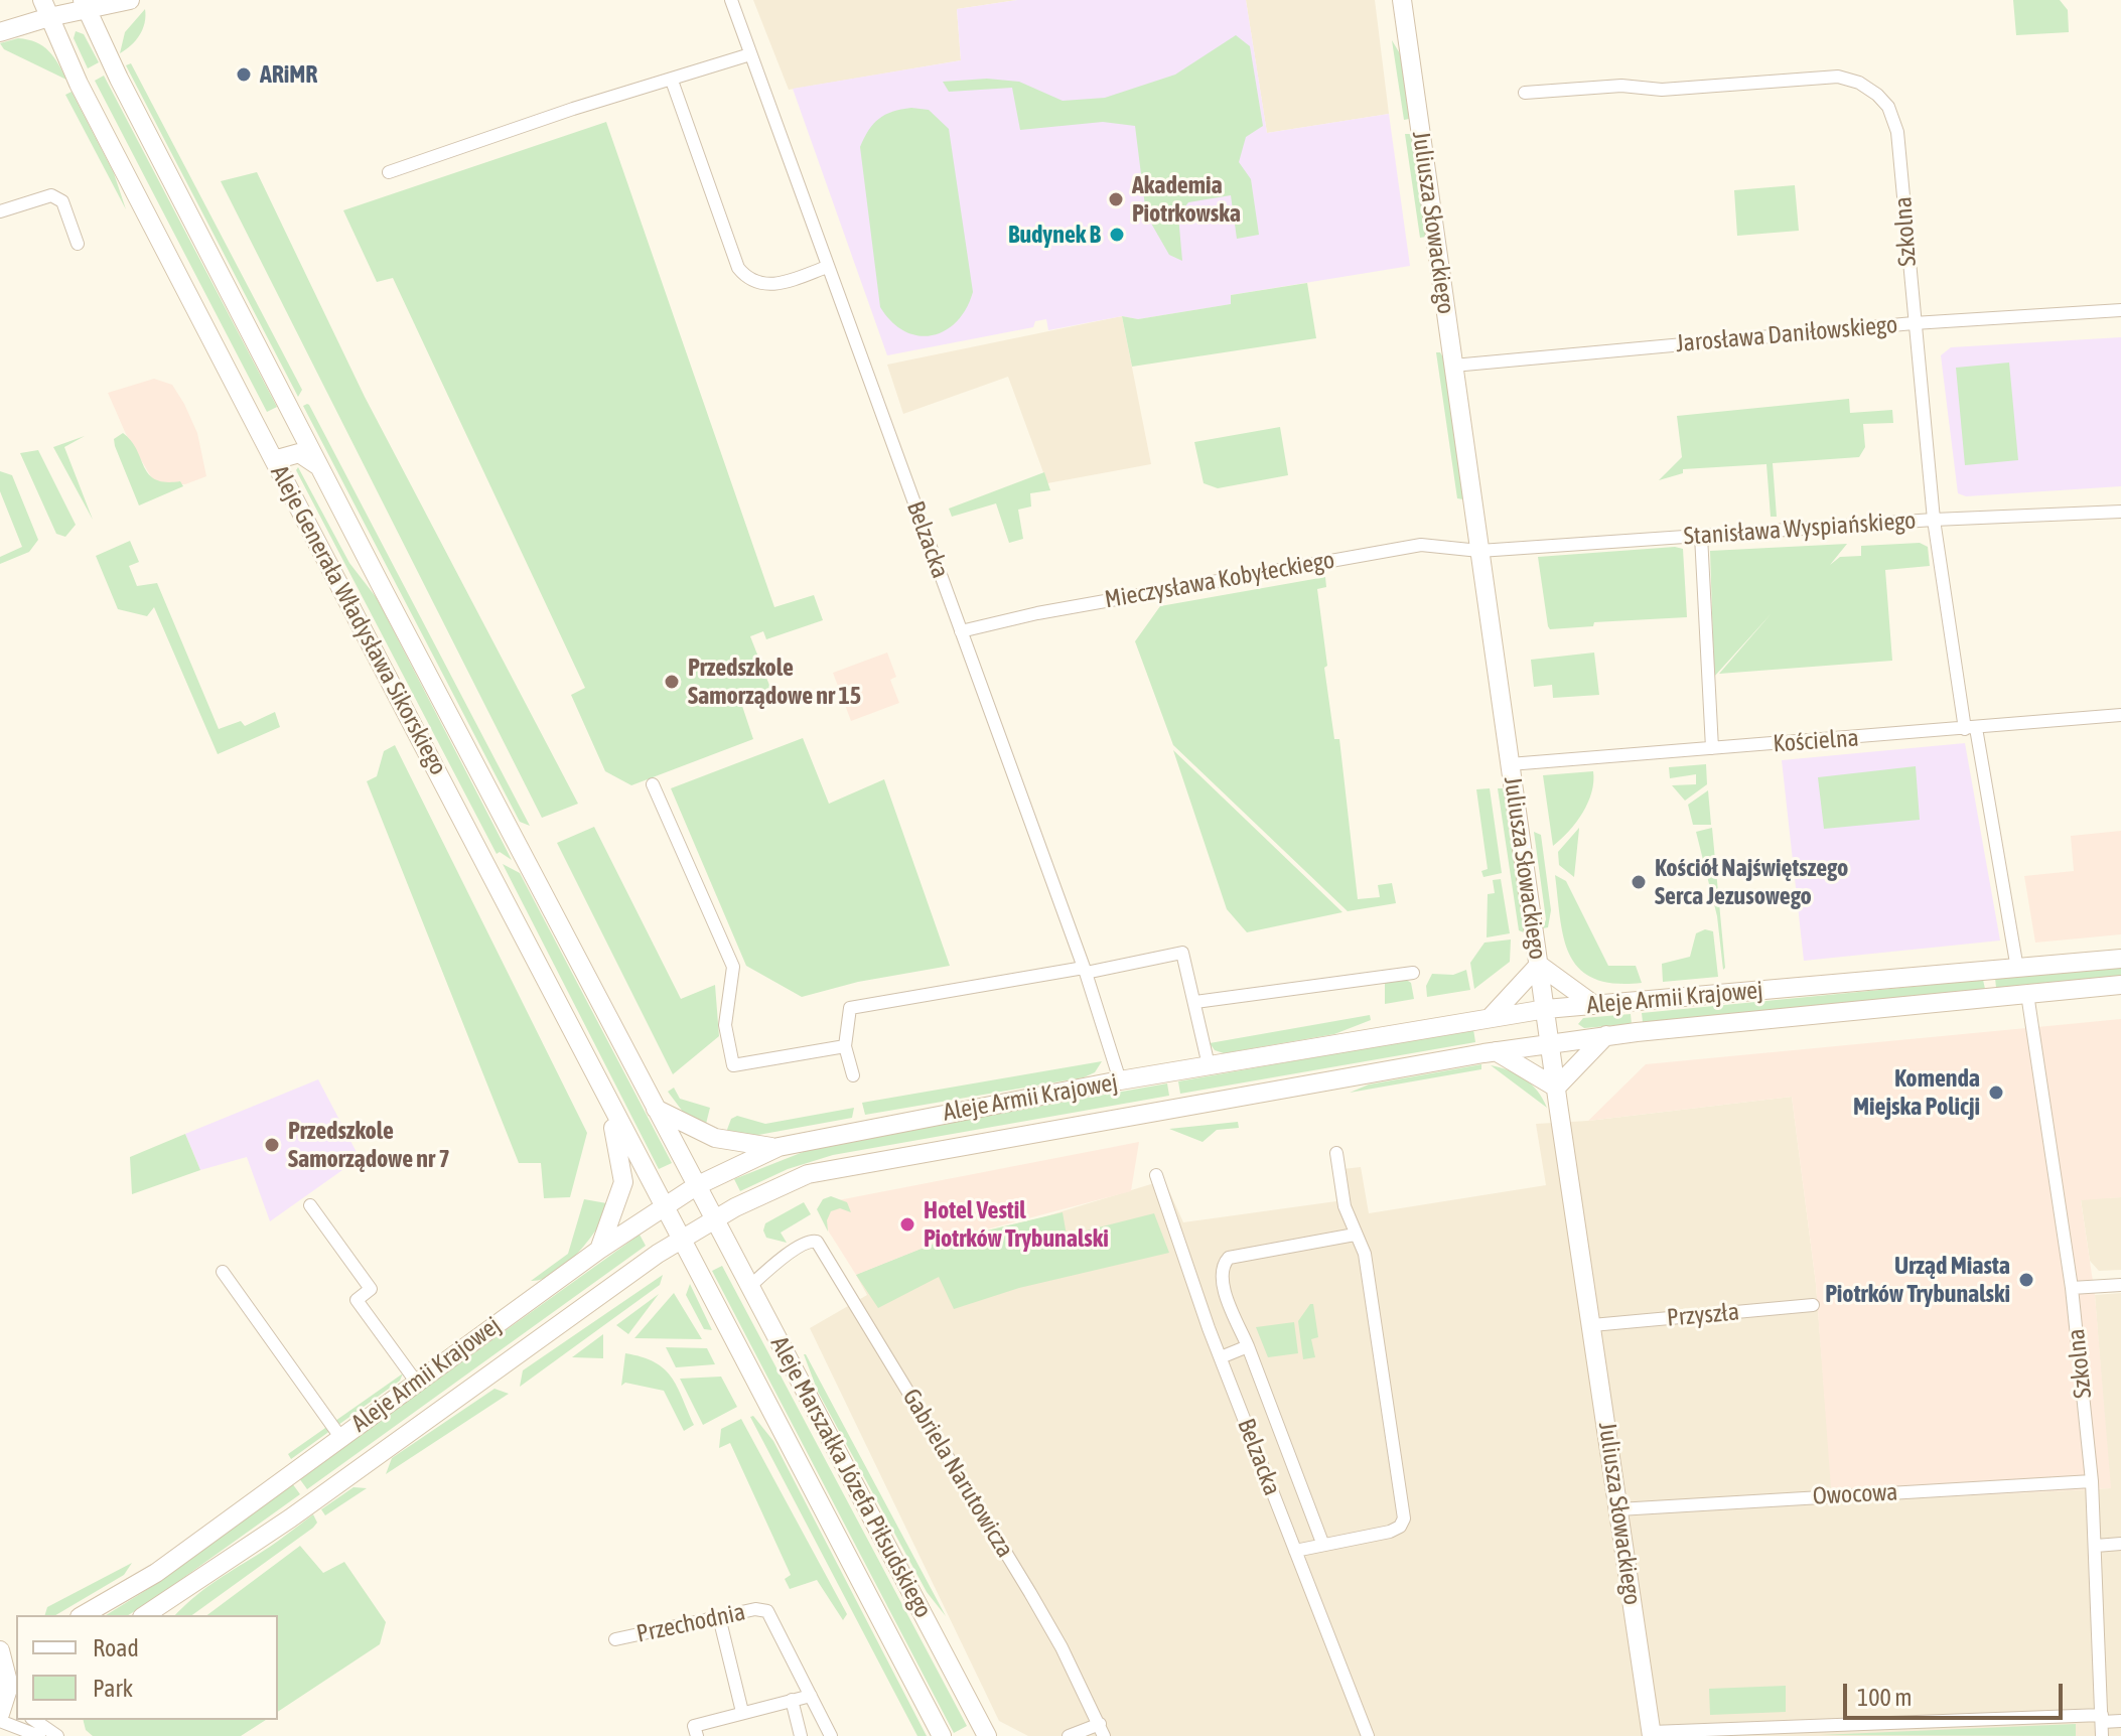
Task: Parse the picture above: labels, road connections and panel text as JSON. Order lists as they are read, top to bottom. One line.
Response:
{"streets":{"main road":["Juliusza Słowackiego","Aleje Generała Władysława Sikorskiego","Aleje Armii Krajowej","Aleje Marszałka Józefa Piłsudskiego"],"street":["Szkolna","Jarosława Daniłowskiego","Stanisława Wyspiańskiego","Belzacka","Mieczysława Kobyłeckiego","Kościelna","Przyszła","Gabriela Narutowicza","Owocowa","Przechodnia"]},"crossings":[["Juliusza Słowackiego","Jarosława Daniłowskiego"],["Juliusza Słowackiego","Stanisława Wyspiańskiego"],["Juliusza Słowackiego","Mieczysława Kobyłeckiego"],["Juliusza Słowackiego","Kościelna"],["Juliusza Słowackiego","Aleje Armii Krajowej"],["Juliusza Słowackiego","Przyszła"],["Juliusza Słowackiego","Owocowa"],["Szkolna","Jarosława Daniłowskiego"],["Szkolna","Stanisława Wyspiańskiego"],["Szkolna","Kościelna"],["Szkolna","Aleje Armii Krajowej"],["Szkolna","Owocowa"],["Stanisława Wyspiańskiego","Mieczysława Kobyłeckiego"],["Belzacka","Mieczysława Kobyłeckiego"],["Belzacka","Aleje Armii Krajowej"],["Aleje Generała Władysława Sikorskiego","Aleje Armii Krajowej"],["Aleje Generała Władysława Sikorskiego","Aleje Marszałka Józefa Piłsudskiego"],["Aleje Armii Krajowej","Aleje Marszałka Józefa Piłsudskiego"],["Gabriela Narutowicza","Aleje Marszałka Józefa Piłsudskiego"]],"places":["ARiMR","Akademia Piotrkowska","Budynek B","Przedszkole Samorządowe nr 15","Kościół Najświętszego Serca Jezusowego","Komenda Miejska Policji","Przedszkole Samorządowe nr 7","Hotel Vestil Piotrków Trybunalski","Urząd Miasta Piotrków Trybunalski"],"legend":["Road","Park"],"scale_bar":"100 m"}
